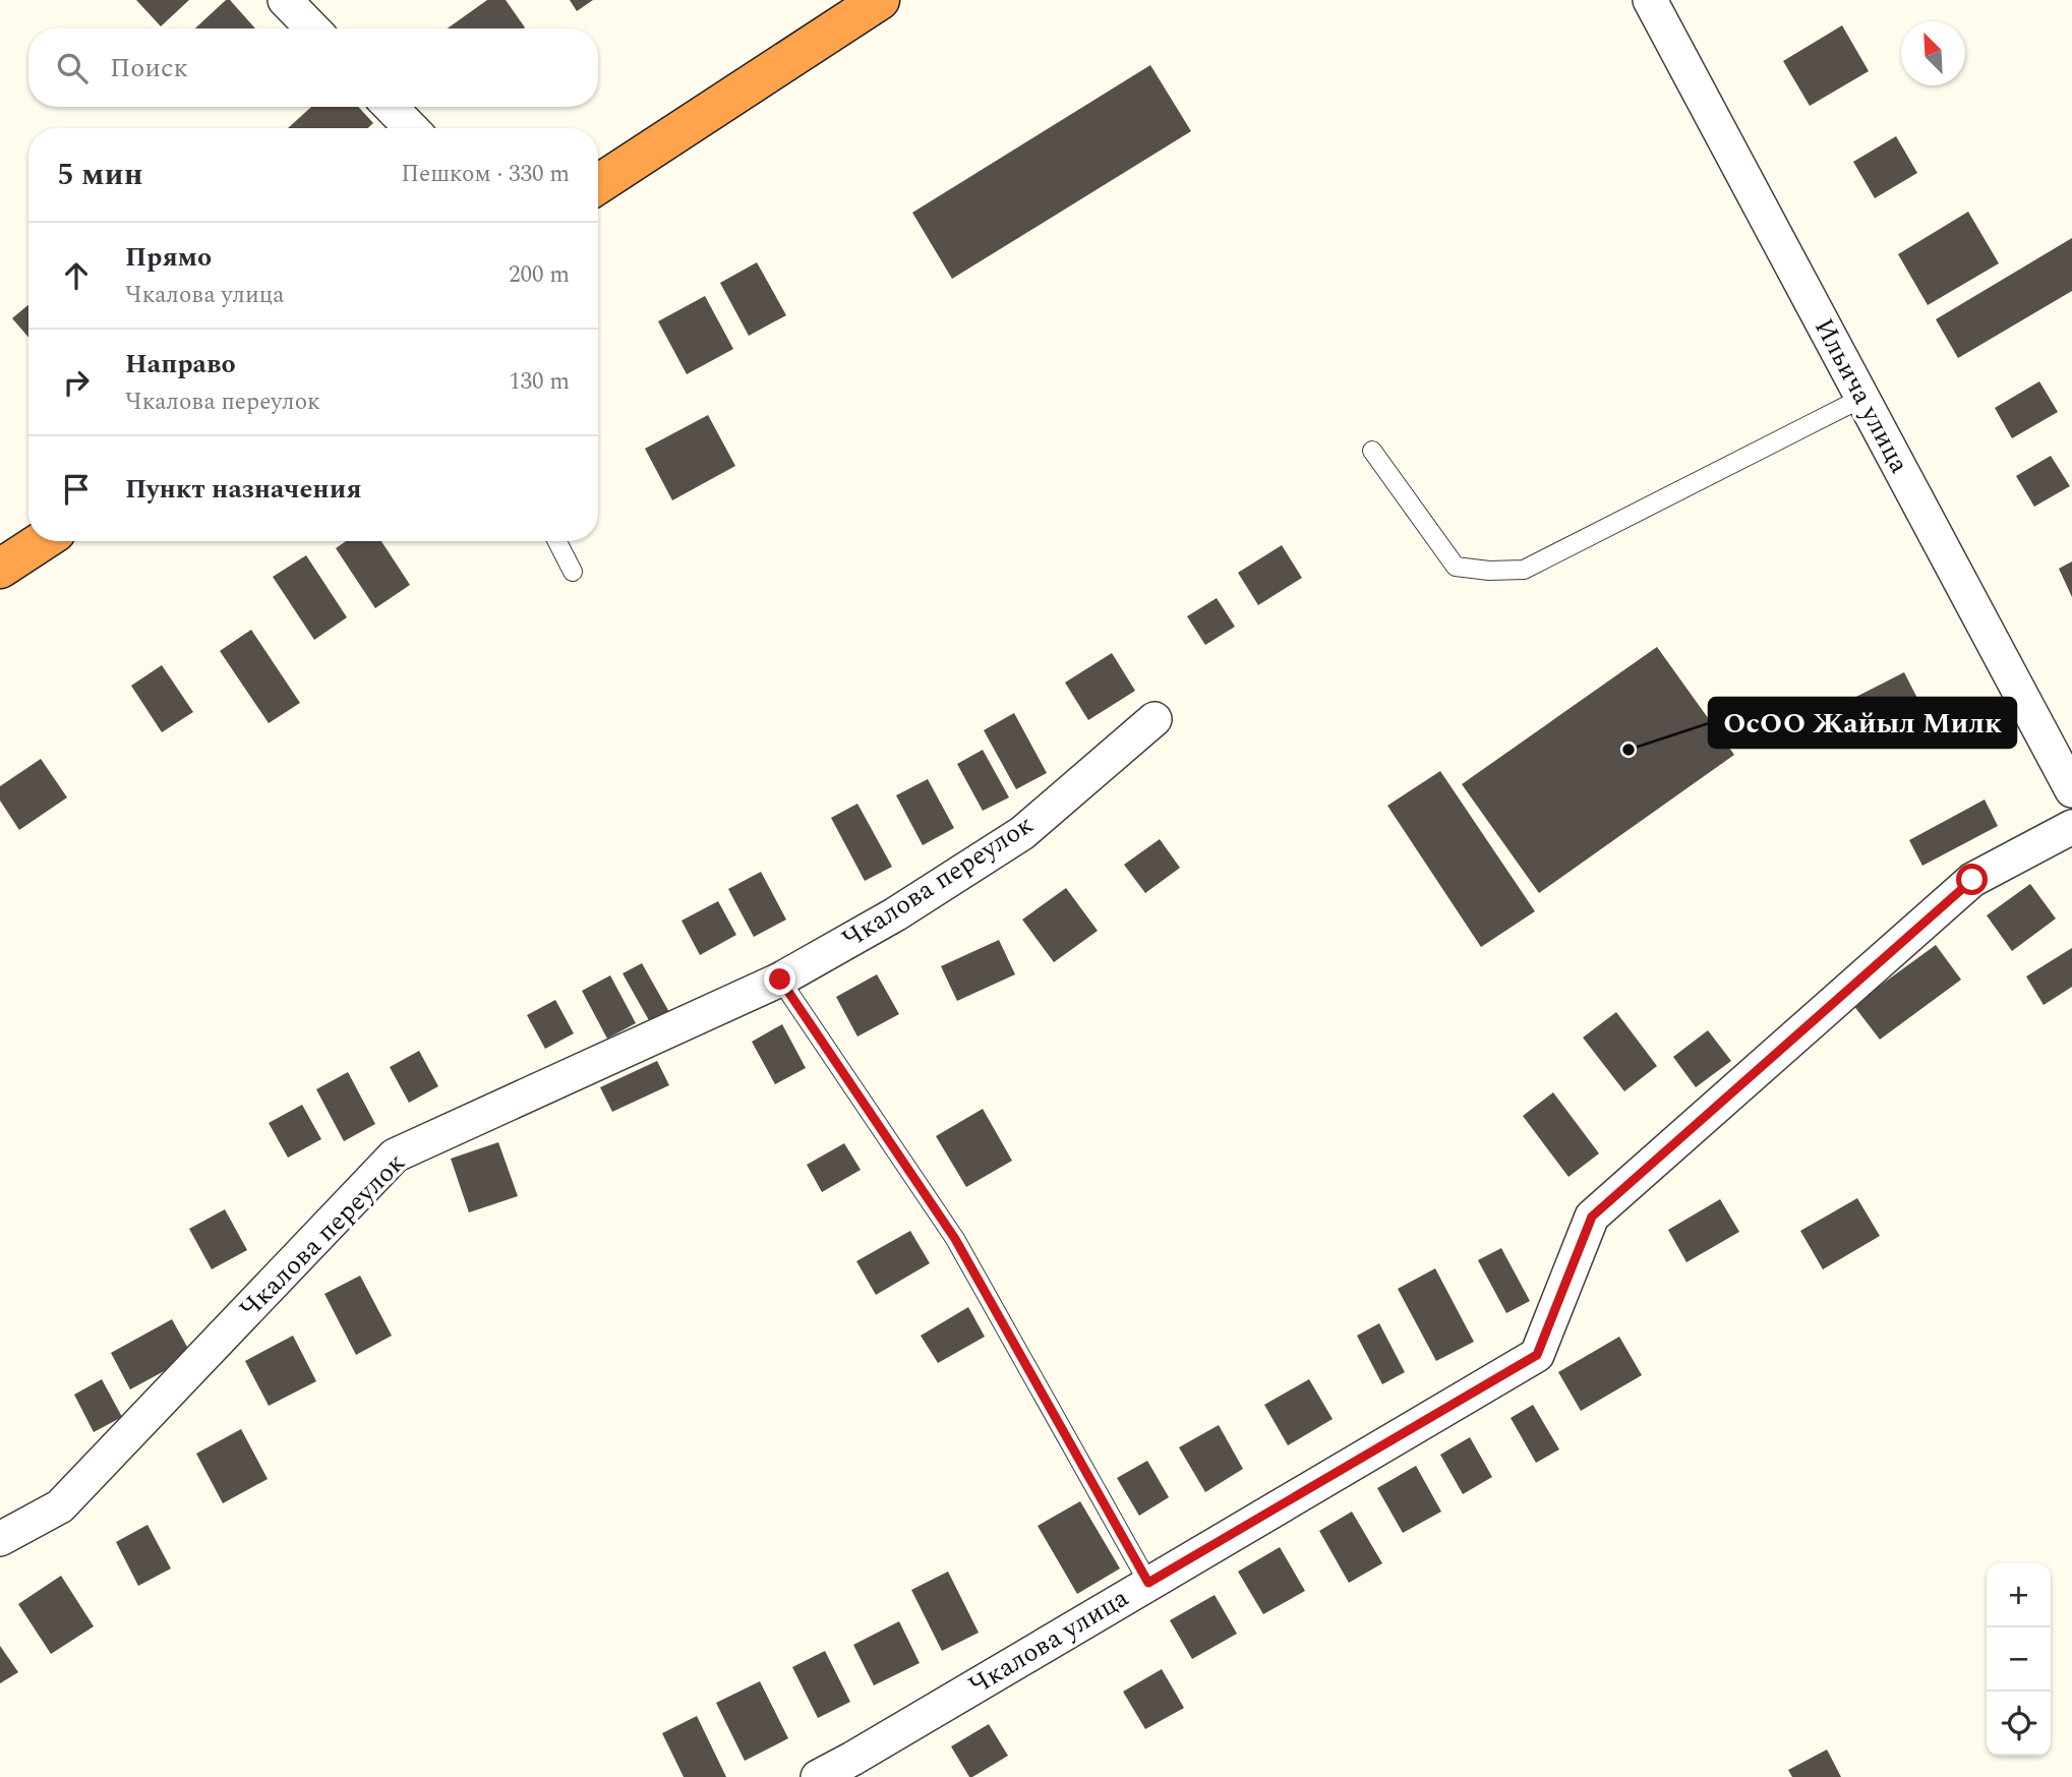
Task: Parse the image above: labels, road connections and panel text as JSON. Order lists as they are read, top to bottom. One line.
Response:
{"streets":{"street":["Ильича улица","Чкалова переулок","Чкалова улица"]},"places":["ОсОО Жайыл Милк"],"north":"top left","page":{"search":"Поиск","heading":["5 мин","Пешком · 330 m"],"list":[["Прямо","Чкалова улица","200 m"],["Направо","Чкалова переулок","130 m"],"Пункт назначения"],"map_buttons":["+","−"]}}
